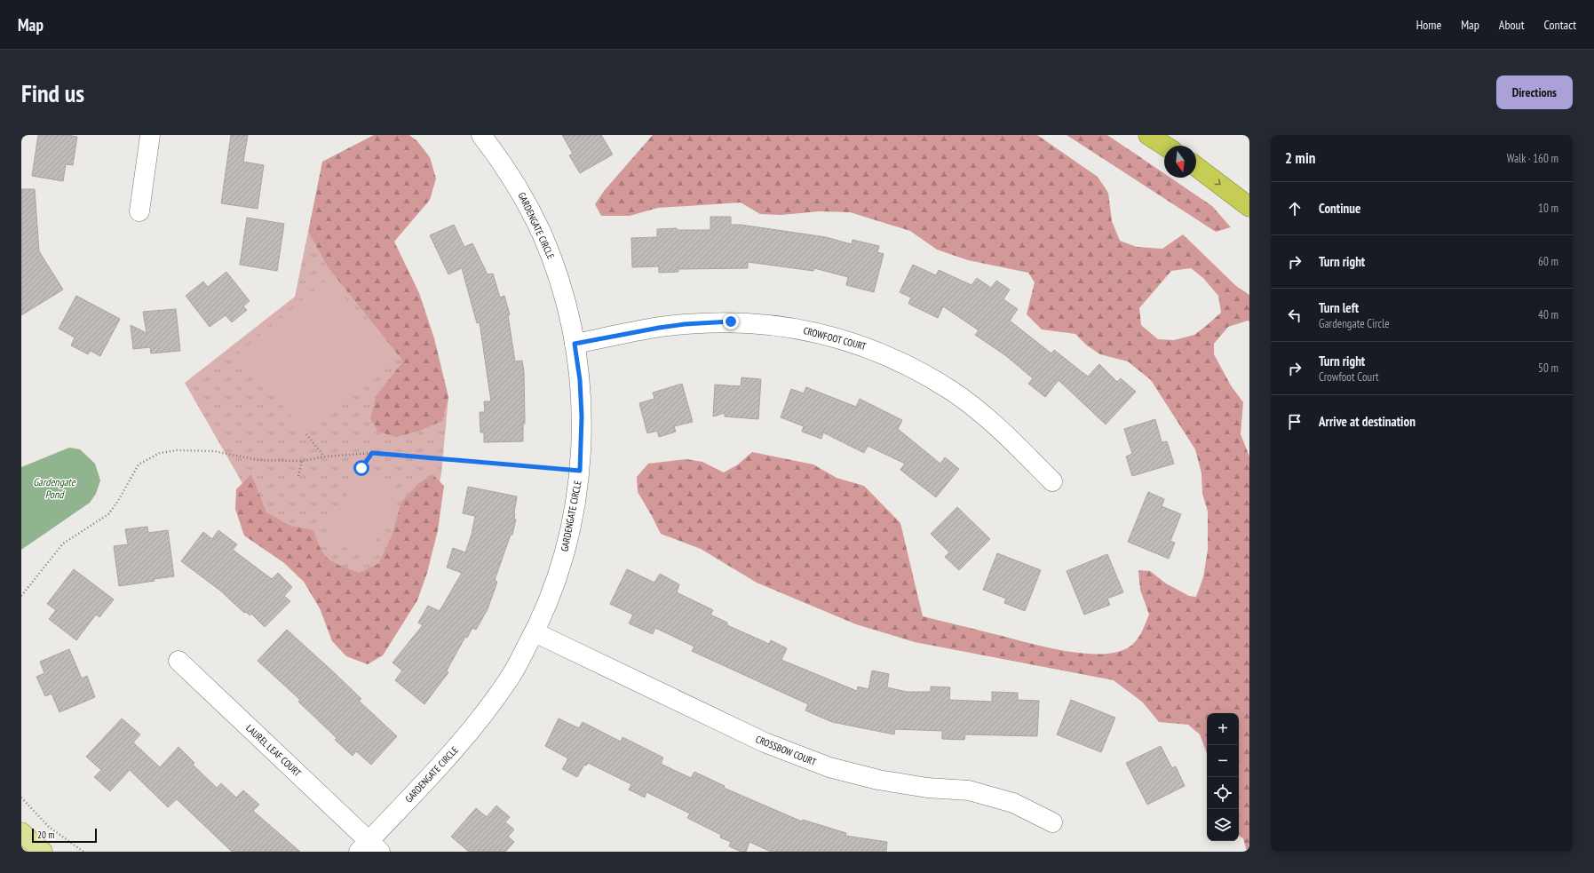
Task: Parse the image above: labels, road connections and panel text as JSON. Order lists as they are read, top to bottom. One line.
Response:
{"streets":{"street":["GARDENGATE CIRCLE","CROWFOOT COURT","LAUREL LEAF COURT","CROSSBOW COURT"]},"crossings":[["GARDENGATE CIRCLE","CROWFOOT COURT"],["GARDENGATE CIRCLE","LAUREL LEAF COURT"],["GARDENGATE CIRCLE","CROSSBOW COURT"]],"water":["Gardengate Pond"],"scale_bar":"20 m","north":"bottom","page":{"header":"Map","nav":["Home","Map","About","Contact"],"buttons":"Directions","title":"Find us","heading":["2 min","Walk · 160 m"],"list":[["Continue","10 m"],["Turn right","60 m"],["Turn left","Gardengate Circle","40 m"],["Turn right","Crowfoot Court","50 m"],"Arrive at destination"],"map_buttons":["+","−"],"scale":"20 m"}}
